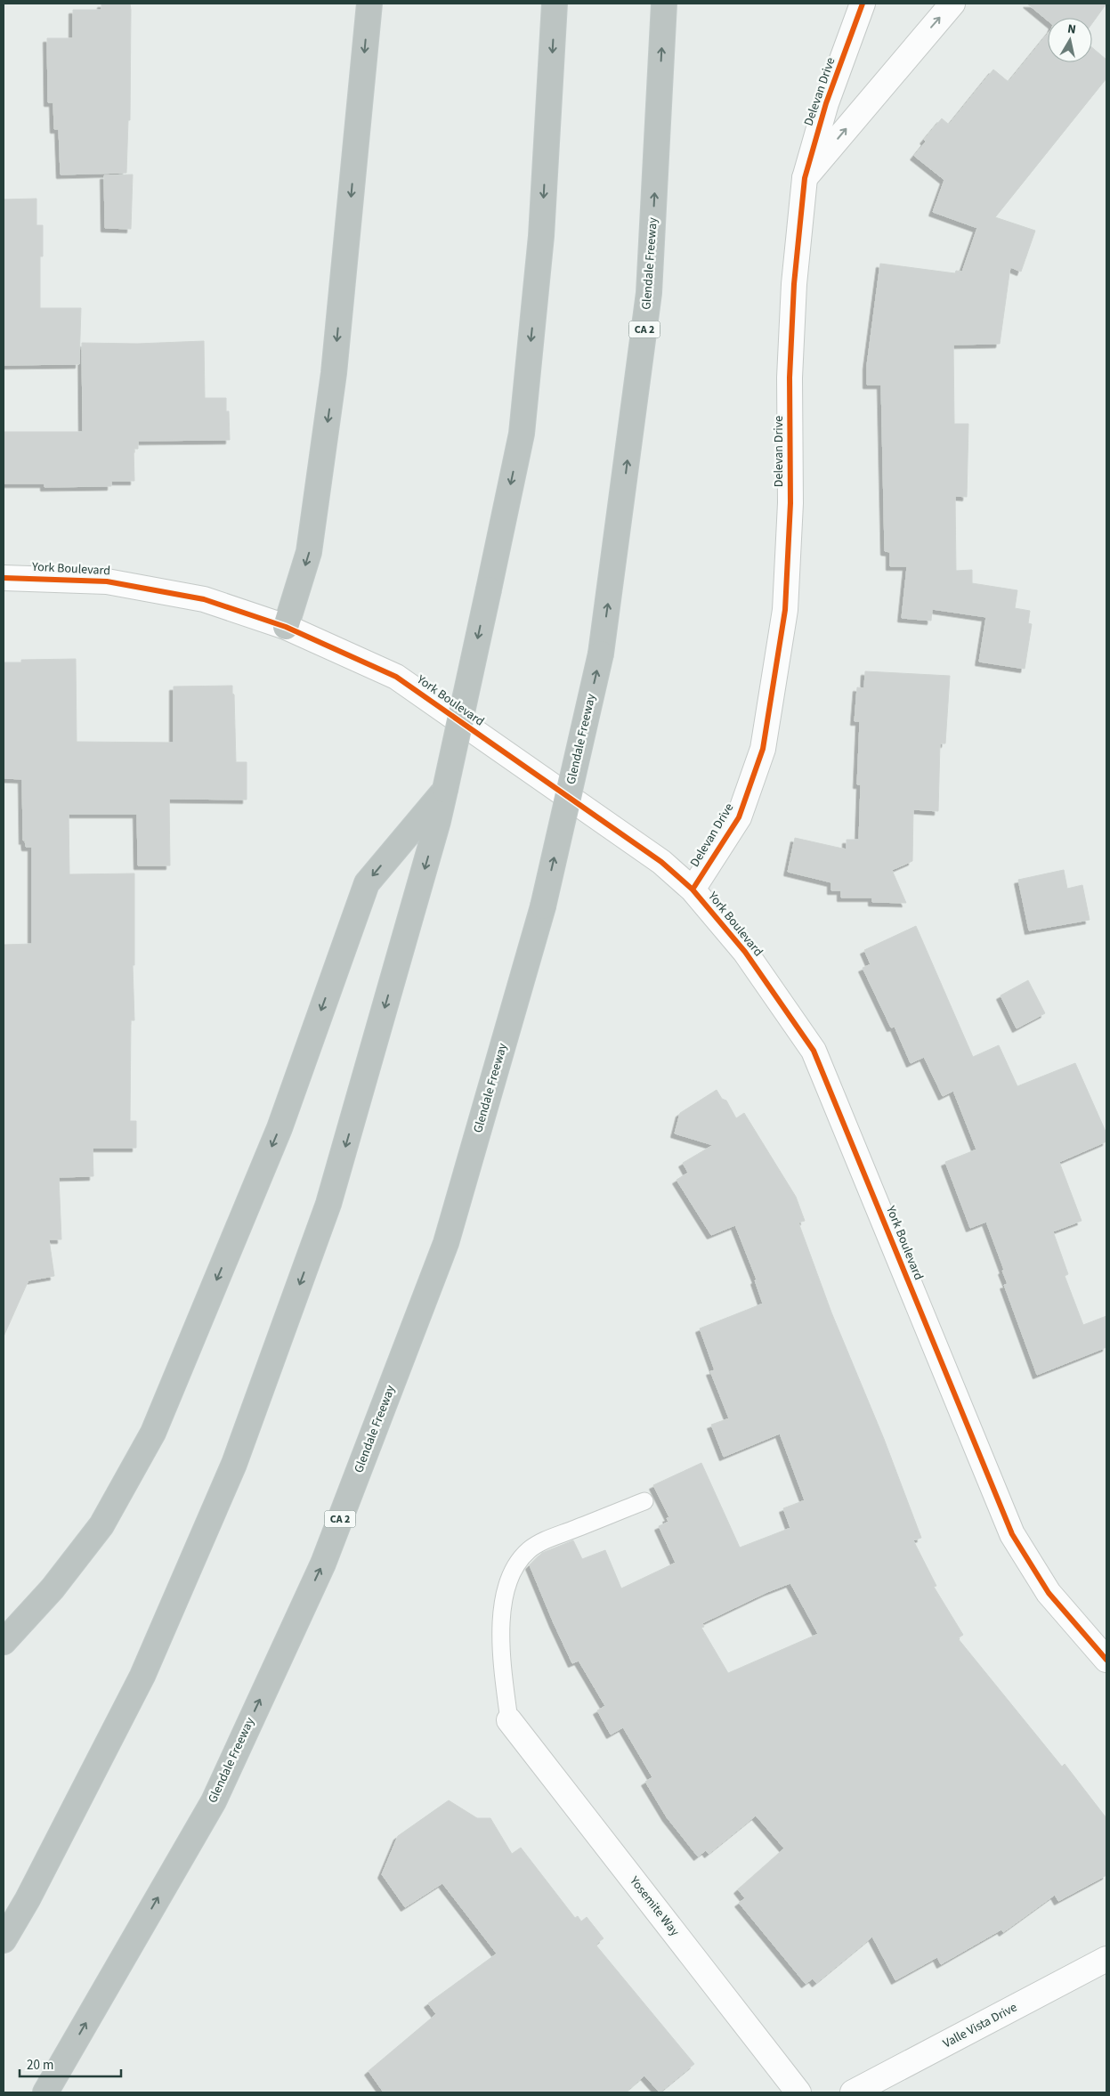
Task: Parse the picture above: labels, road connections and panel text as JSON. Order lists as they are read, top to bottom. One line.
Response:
{"streets":{"highway":["Glendale Freeway","CA 2"],"street":["Delevan Drive","York Boulevard","Yosemite Way","Valle Vista Drive"]},"crossings":[["Delevan Drive","York Boulevard"]],"scale_bar":"20 m","north":"top"}
